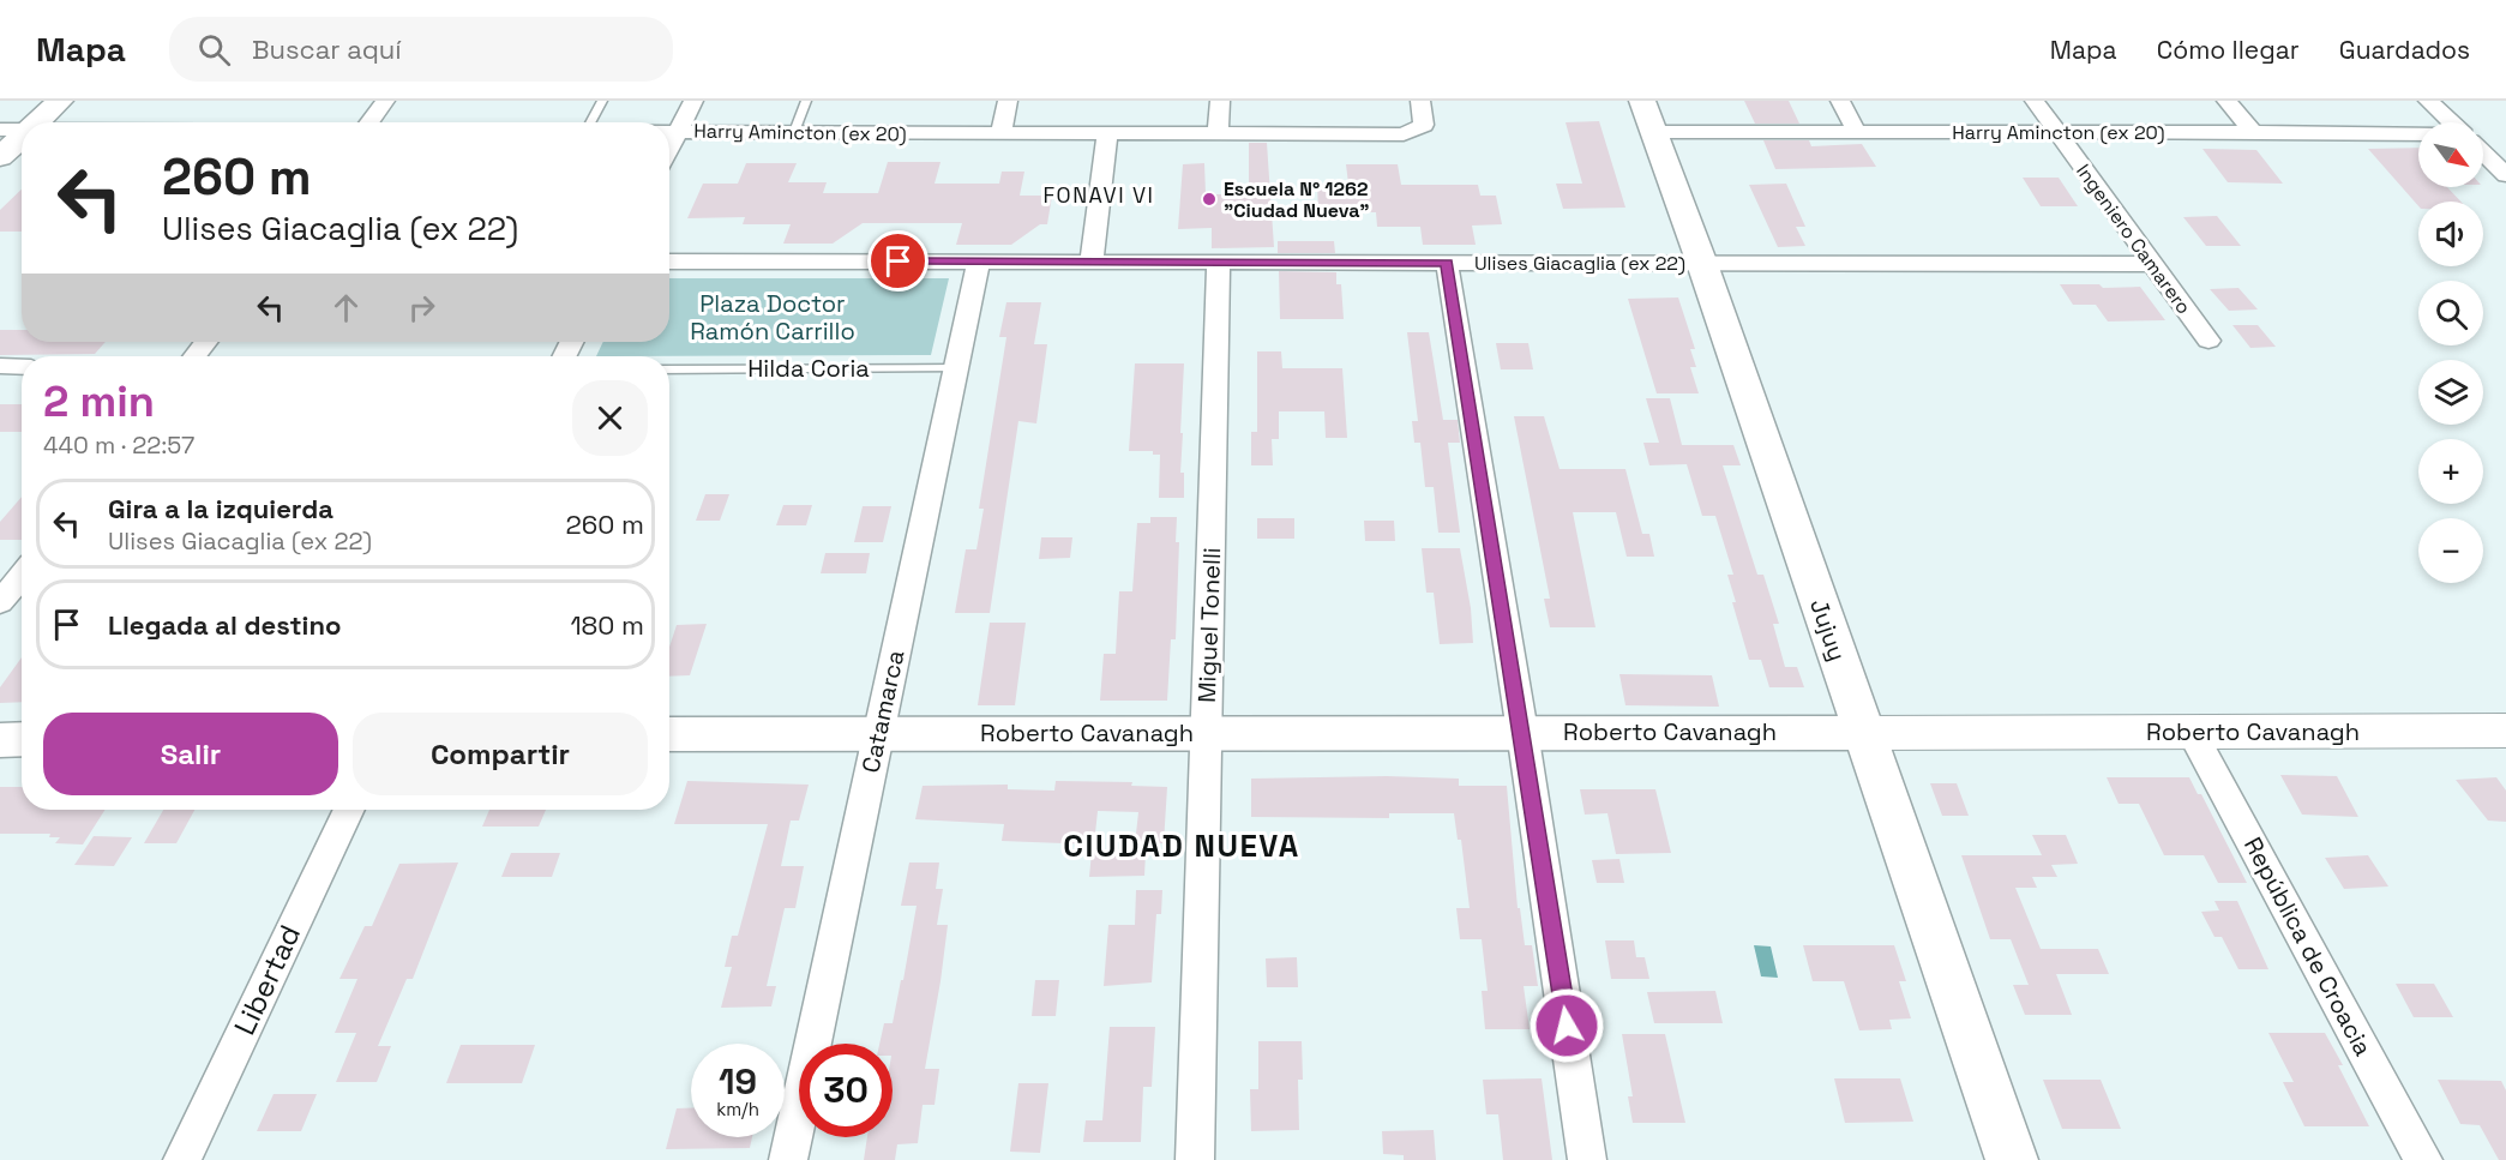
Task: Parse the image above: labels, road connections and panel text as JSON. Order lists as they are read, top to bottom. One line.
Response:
{"streets":{"main road":["Jujuy","Roberto Cavanagh"],"street":["Harry Amincton (ex 20)","Ingeniero Camarero","Ulises Giacaglia (ex 22)","Miguel Tonelli","Catamarca","República de Croacia","Libertad"],"lane":["Hilda Coria"]},"crossings":[["Harry Amincton (ex 20)","Ingeniero Camarero"],["Harry Amincton (ex 20)","Jujuy"],["Ingeniero Camarero","Ulises Giacaglia (ex 22)"],["Ulises Giacaglia (ex 22)","Miguel Tonelli"],["Ulises Giacaglia (ex 22)","Jujuy"],["Ulises Giacaglia (ex 22)","Catamarca"],["Hilda Coria","Catamarca"],["Miguel Tonelli","Roberto Cavanagh"],["Jujuy","Roberto Cavanagh"],["Catamarca","Roberto Cavanagh"],["Roberto Cavanagh","República de Croacia"]],"districts":["FONAVI VI","CIUDAD NUEVA"],"parks":["Plaza Doctor Ramón Carrillo"],"places":["Escuela N° 1262 \"Ciudad Nueva\""],"north":"bottom right","page":{"header":"Mapa","search":"Buscar aquí","nav":["Mapa","Cómo llegar","Guardados"],"map_buttons":["+","−"],"turn":["260 m","Ulises Giacaglia (ex 22)"],"heading":["2 min","440 m · 22:57"],"list":[{"name":"Gira a la izquierda","note":"Ulises Giacaglia (ex 22)","value":"260 m"},{"name":"Llegada al destino","value":"180 m"}],"buttons":["Salir","Compartir"],"speed":"19 km/h","limit":"30"}}
